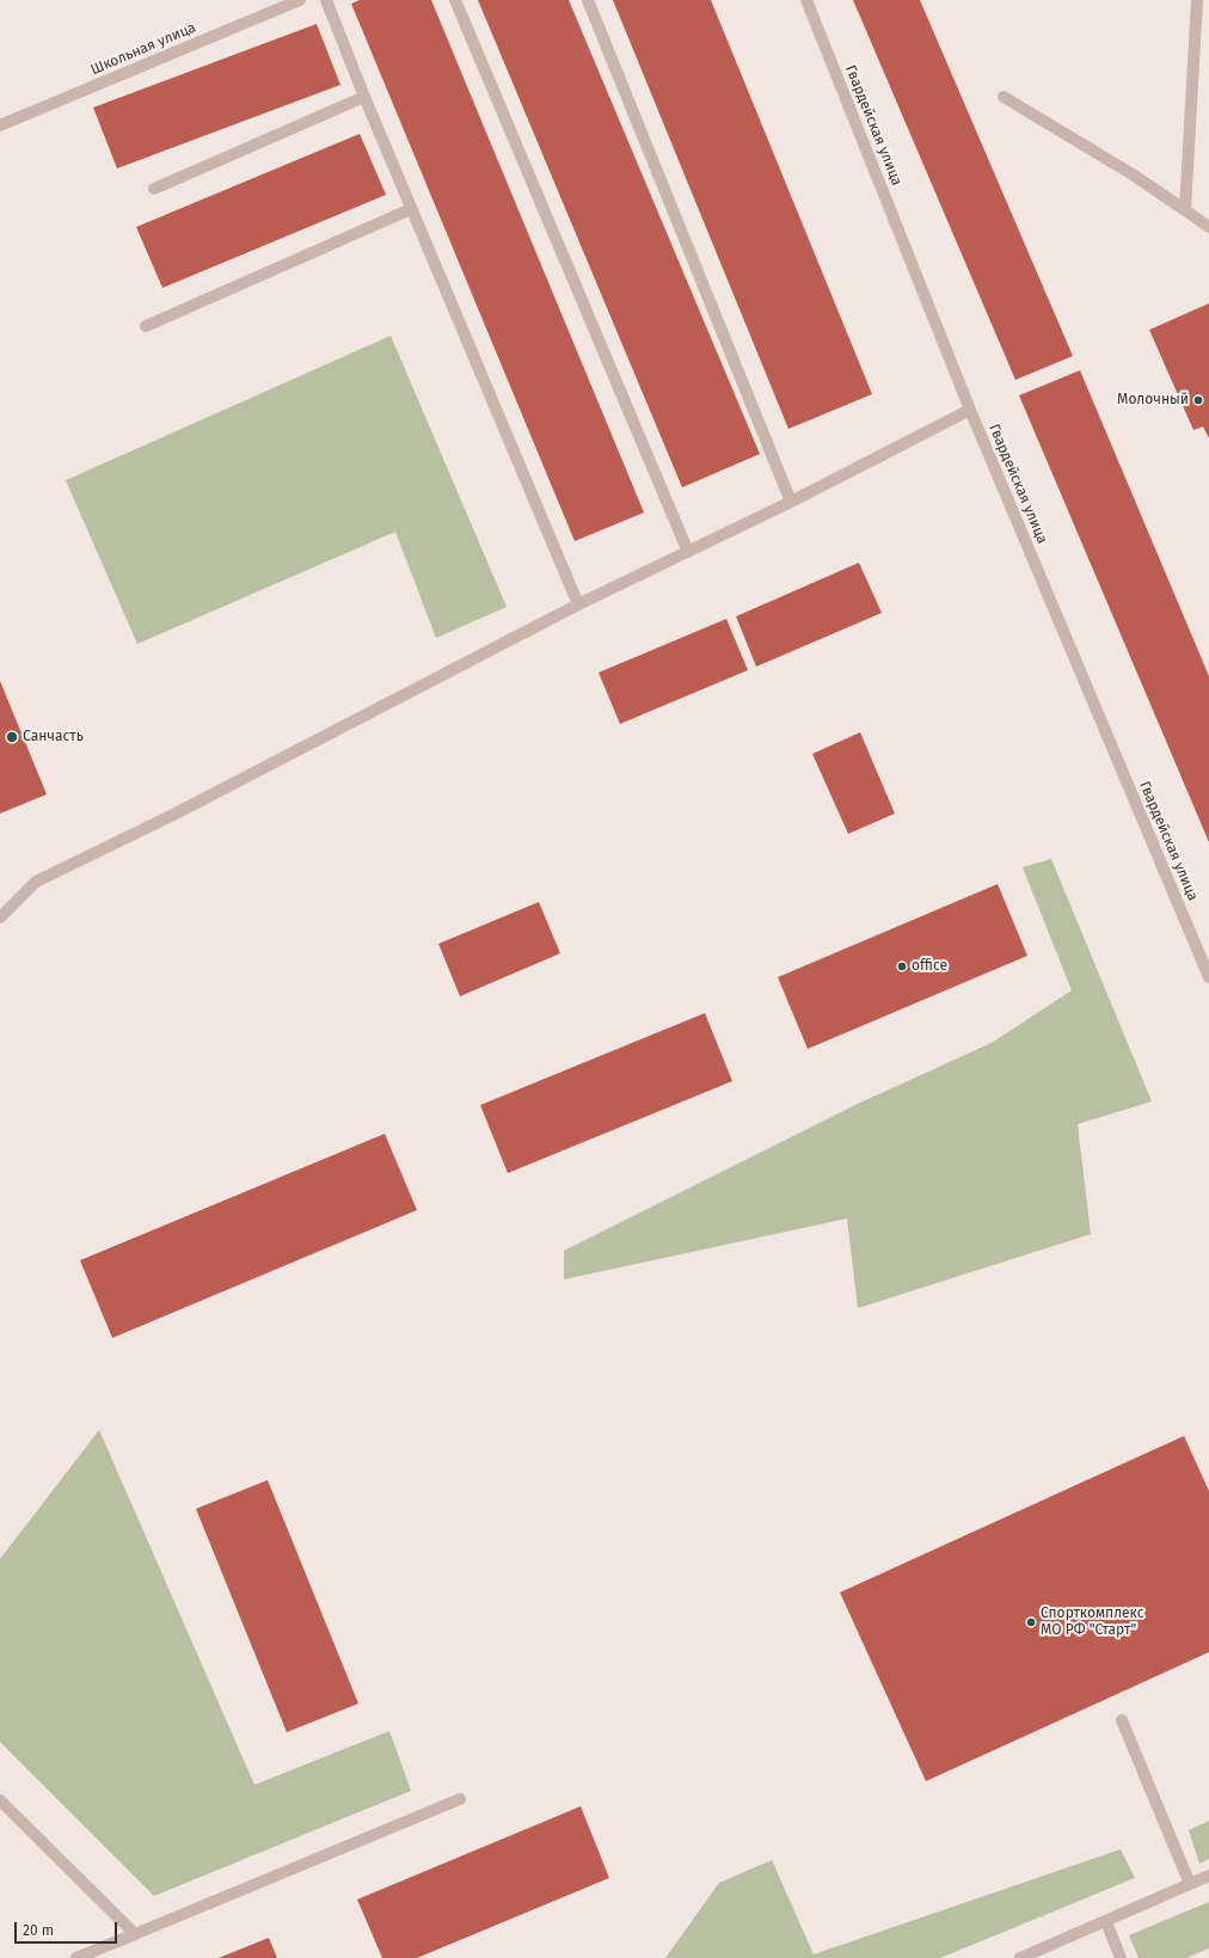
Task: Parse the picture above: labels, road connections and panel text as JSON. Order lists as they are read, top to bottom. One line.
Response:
{"streets":{"street":["Школьная улица","Гвардейская улица"]},"places":["Молочный","Cанчасть","office","Спорткомплекс МО РФ \"Старт\""],"scale_bar":"20 m"}
